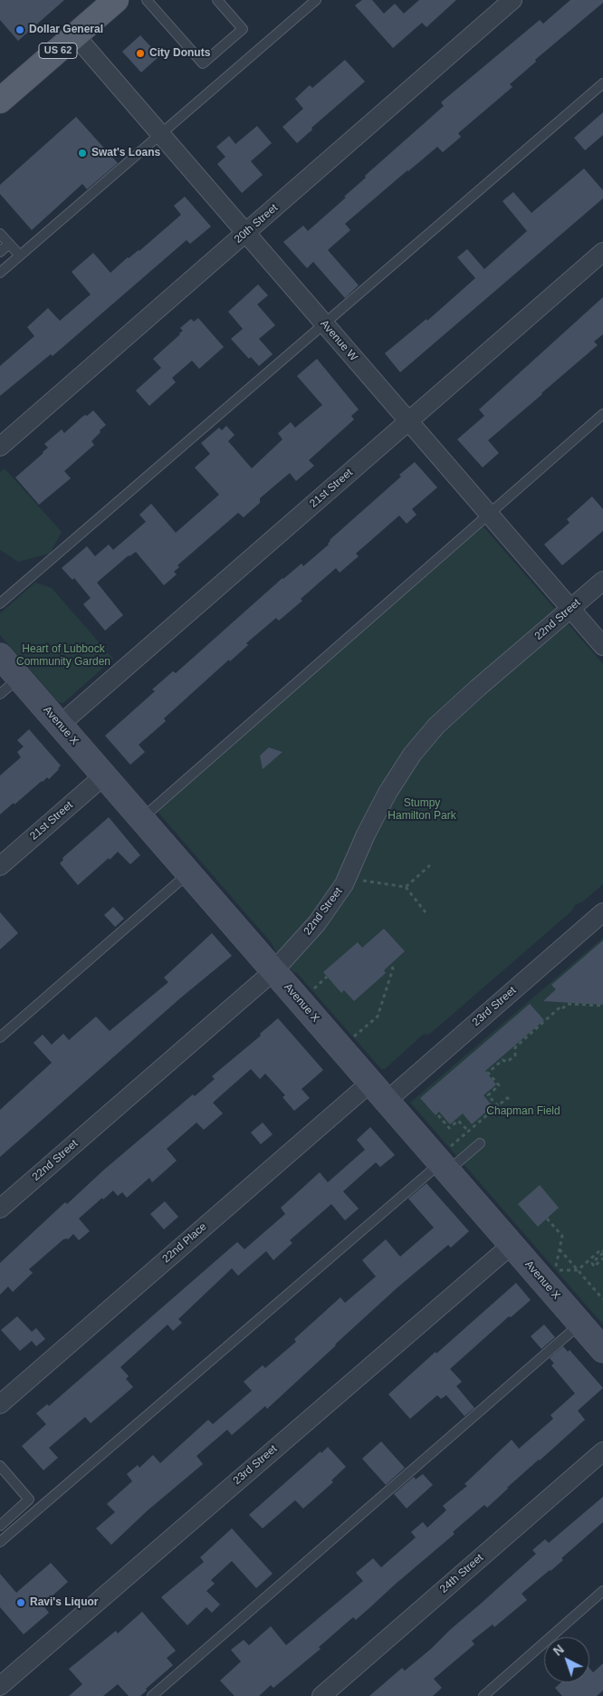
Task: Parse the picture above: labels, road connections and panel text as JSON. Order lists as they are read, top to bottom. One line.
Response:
{"streets":{"main road":["US 62"],"street":["20th Street","Avenue W","21st Street","22nd Street","Avenue X","23rd Street","22nd Place","24th Street"]},"crossings":[["US 62","Avenue W"],["20th Street","Avenue W"],["Avenue W","21st Street"],["Avenue W","22nd Street"],["21st Street","Avenue X"],["22nd Street","Avenue X"],["Avenue X","23rd Street"],["Avenue X","22nd Place"]],"parks":["Heart of Lubbock Community Garden","Stumpy Hamilton Park","Chapman Field"],"places":["Dollar General","City Donuts","Swat's Loans","Ravi's Liquor"],"north":"top left"}
